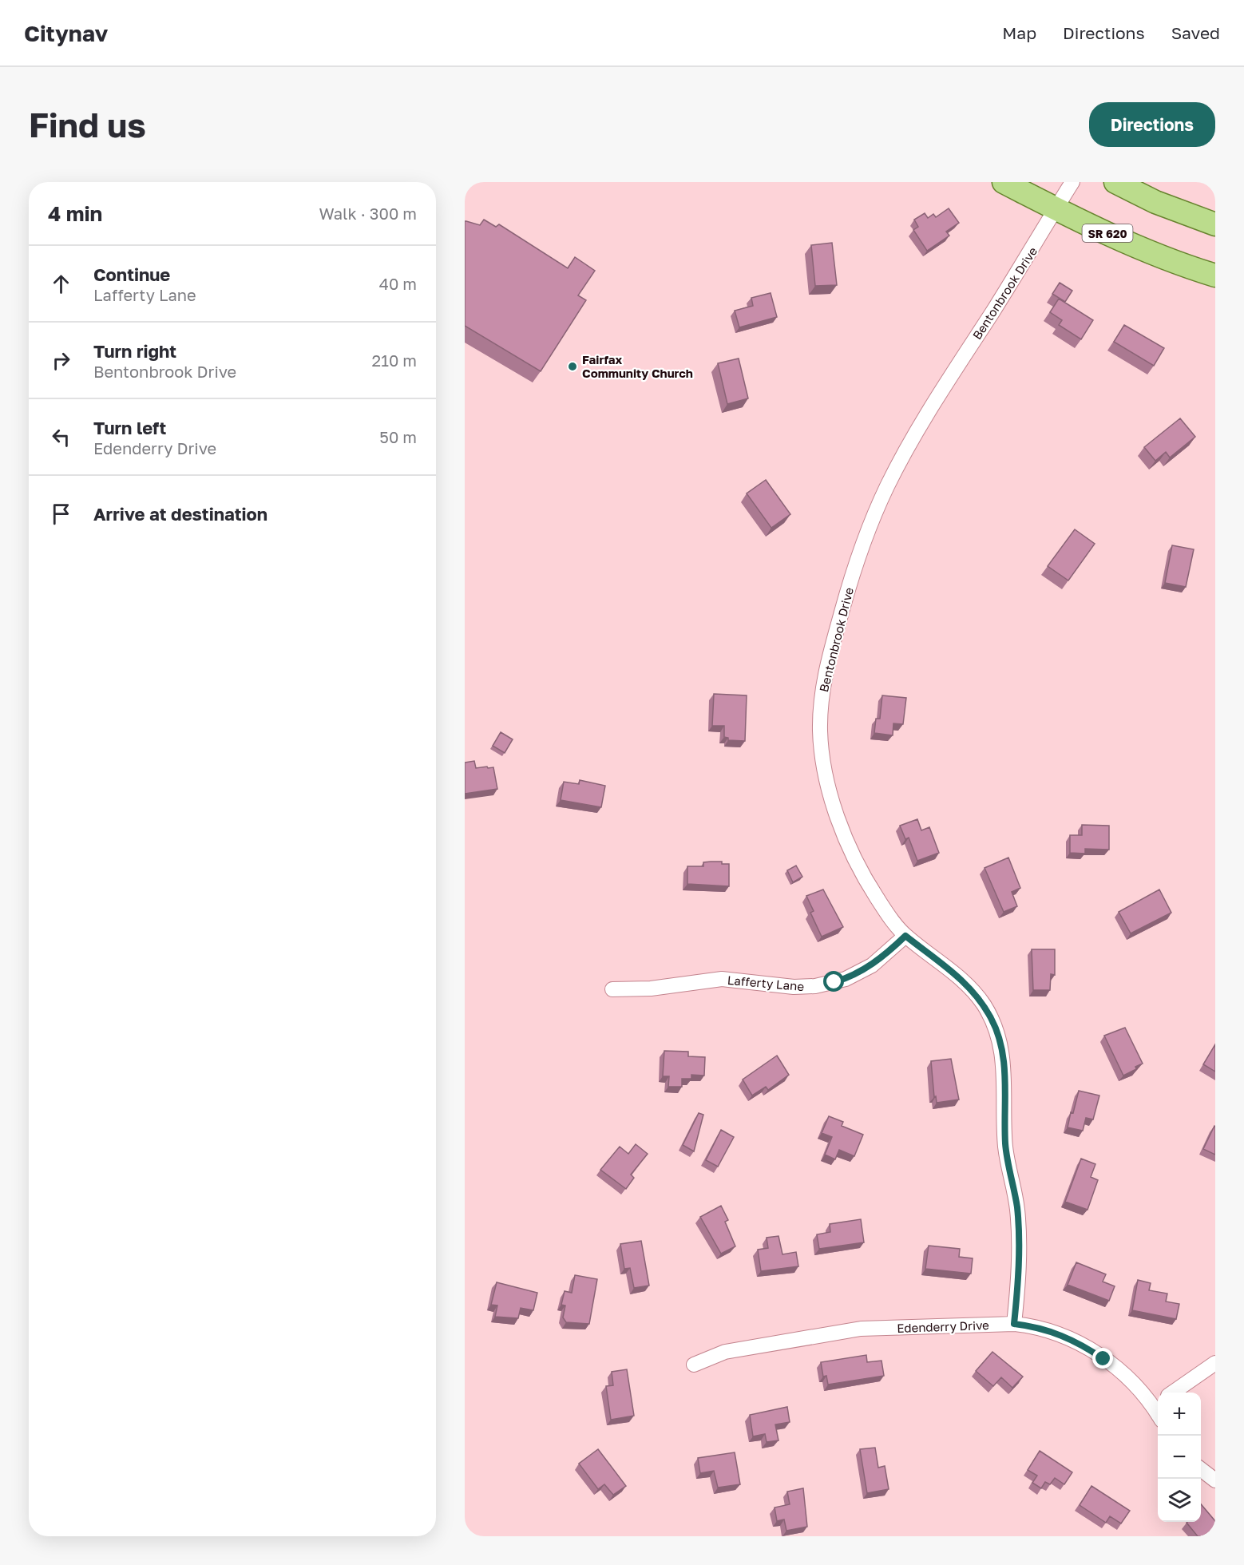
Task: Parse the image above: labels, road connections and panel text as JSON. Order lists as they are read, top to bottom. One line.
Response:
{"streets":{"main road":["SR 620"],"street":["Bentonbrook Drive","Lafferty Lane","Edenderry Drive"]},"crossings":[["SR 620","Bentonbrook Drive"],["Bentonbrook Drive","Lafferty Lane"],["Bentonbrook Drive","Edenderry Drive"]],"places":["Fairfax Community Church"],"page":{"header":"Citynav","nav":["Map","Directions","Saved"],"buttons":"Directions","title":"Find us","heading":["4 min","Walk · 300 m"],"list":[["Continue","Lafferty Lane","40 m"],["Turn right","Bentonbrook Drive","210 m"],["Turn left","Edenderry Drive","50 m"],"Arrive at destination"],"map_buttons":["+","−"]}}
